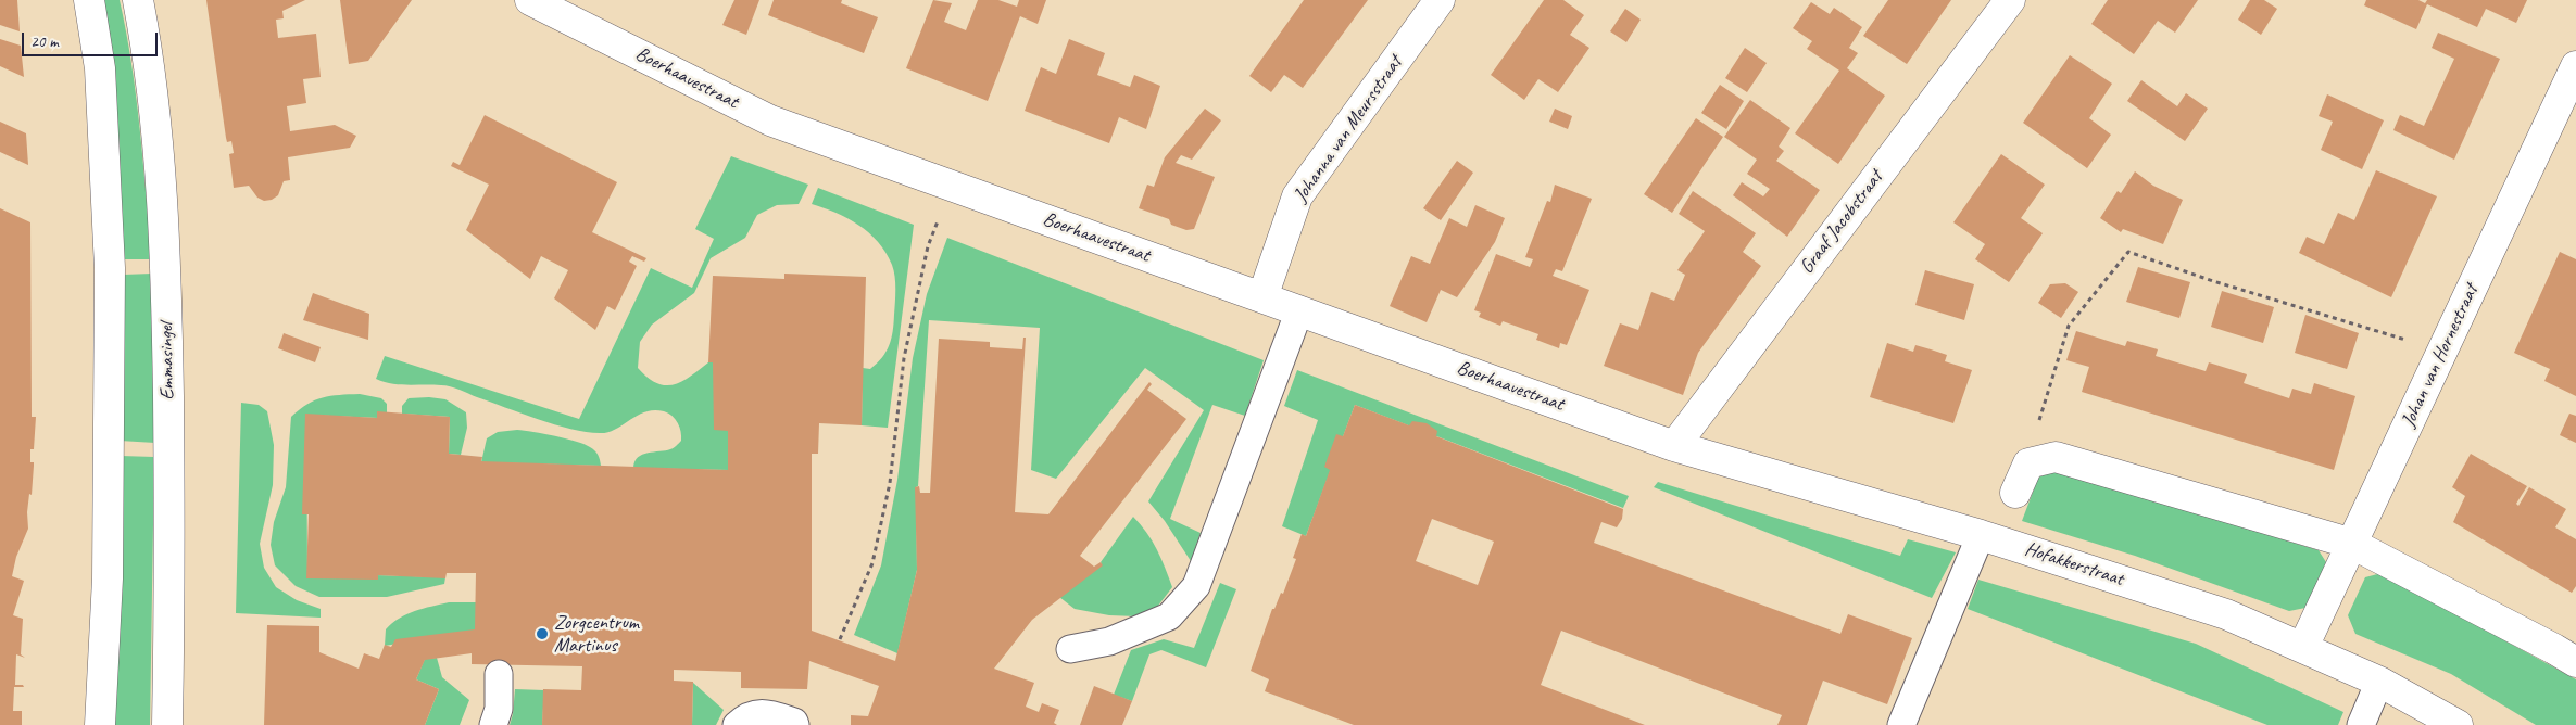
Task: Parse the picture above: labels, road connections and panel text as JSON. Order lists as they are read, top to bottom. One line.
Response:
{"streets":{"street":["Boerhaavestraat","Johanna van Meursstraat","Graaf Jacobstraat","Johan van Hornestraat","Emmasingel","Hofakkerstraat"]},"crossings":[["Boerhaavestraat","Johanna van Meursstraat"],["Boerhaavestraat","Graaf Jacobstraat"],["Boerhaavestraat","Hofakkerstraat"],["Graaf Jacobstraat","Hofakkerstraat"],["Johan van Hornestraat","Hofakkerstraat"]],"places":["Zorgcentrum Martinus"],"scale_bar":"20 m"}
